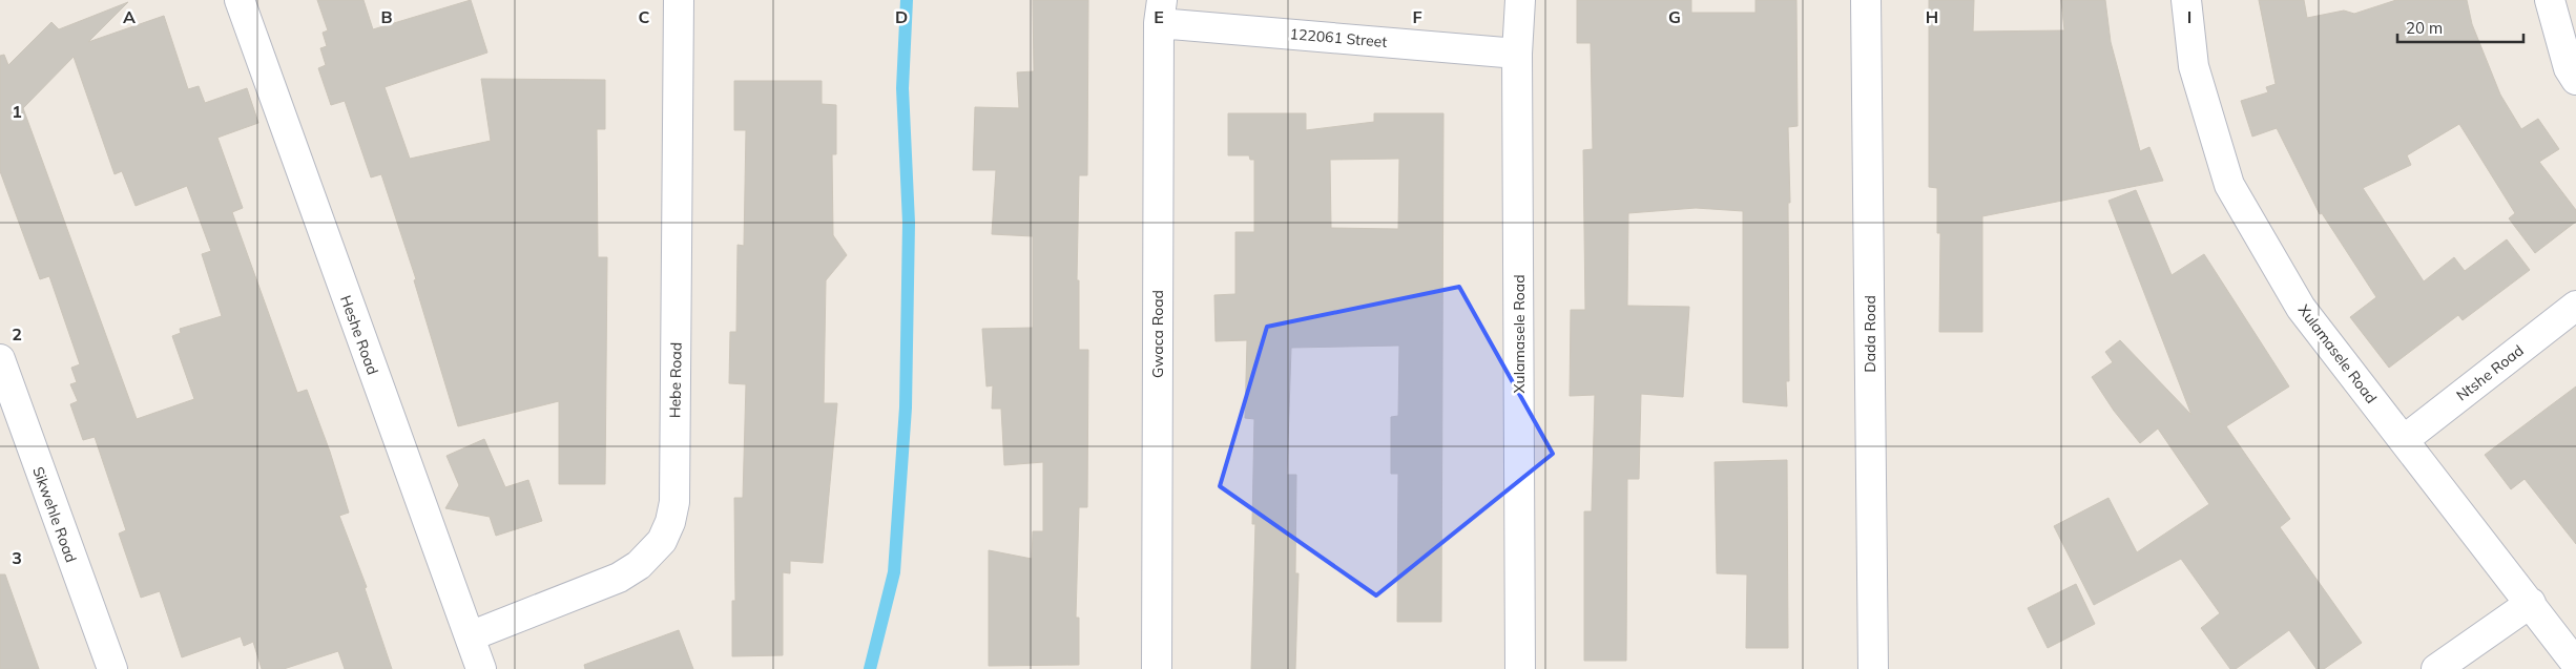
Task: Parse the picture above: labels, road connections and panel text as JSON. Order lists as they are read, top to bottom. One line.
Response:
{"streets":{"street":["122061 Street","Gwaca Road","Xulamasele Road","Dada Road","Heshe Road","Ntshe Road","Hebe Road","Sikwehle Road"]},"crossings":[["122061 Street","Gwaca Road"],["122061 Street","Xulamasele Road"],["Xulamasele Road","Ntshe Road"],["Heshe Road","Hebe Road"]],"scale_bar":"20 m","grid":{"columns":["A","B","C","D","E","F","G","H","I"],"rows":["1","2","3"]}}
